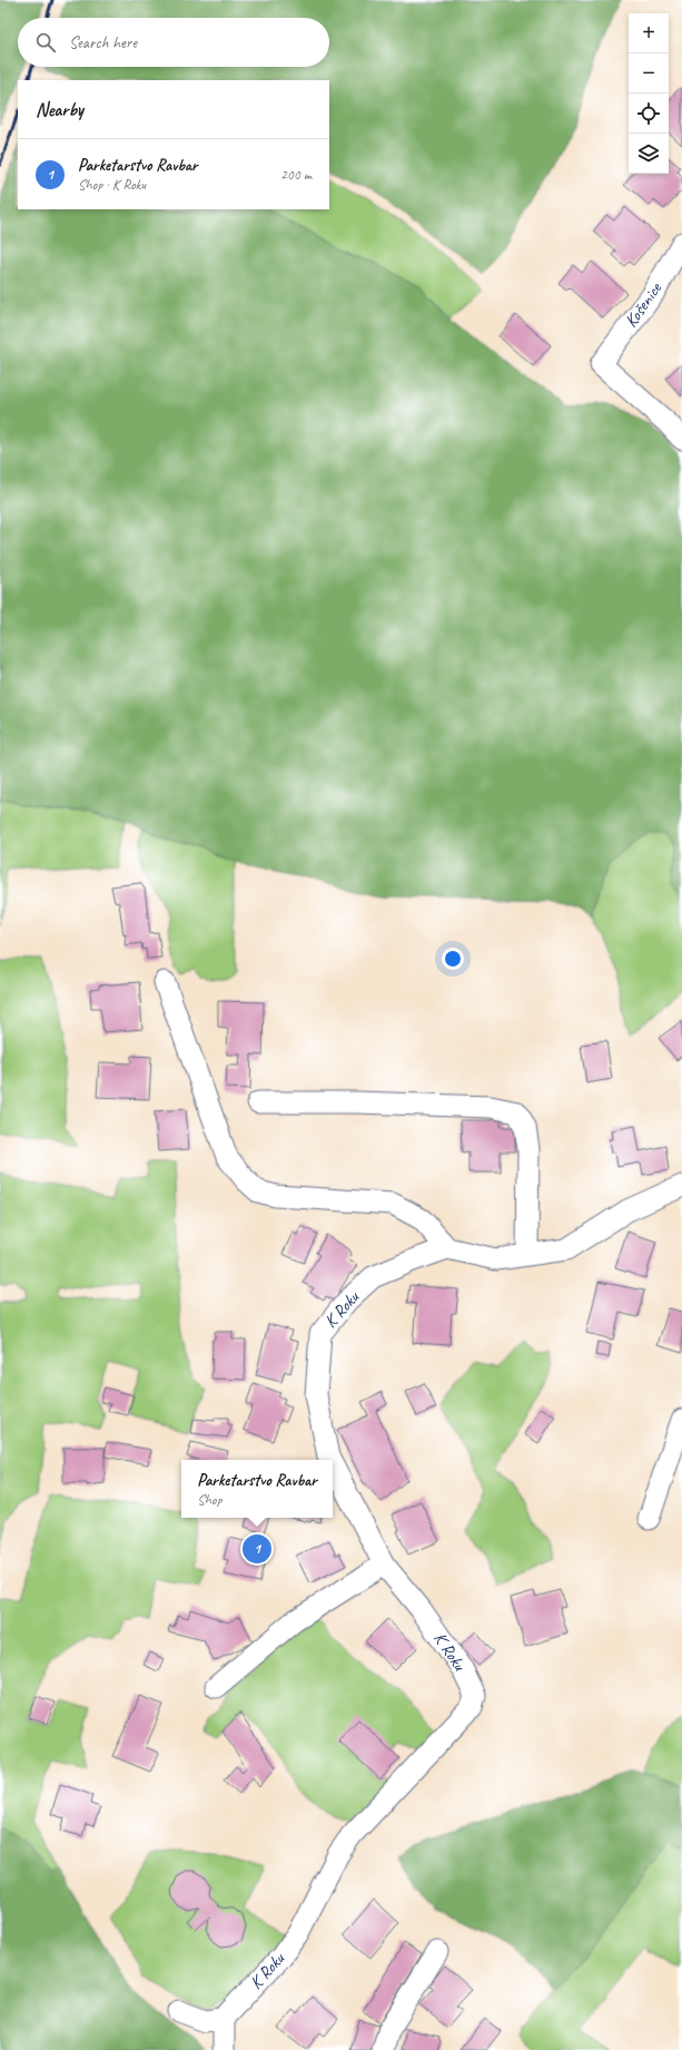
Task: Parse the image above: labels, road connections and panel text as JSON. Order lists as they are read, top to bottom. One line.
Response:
{"streets":{"street":["Košenice","K Roku"]},"page":{"map_buttons":["+","−"],"search":"Search here","heading":"Nearby","list":[{"mark":"1","name":"Parketarstvo Ravbar","note":"Shop · K Roku","value":"200 m"}],"popup":["Parketarstvo Ravbar","Shop"],"pins":"1"}}
